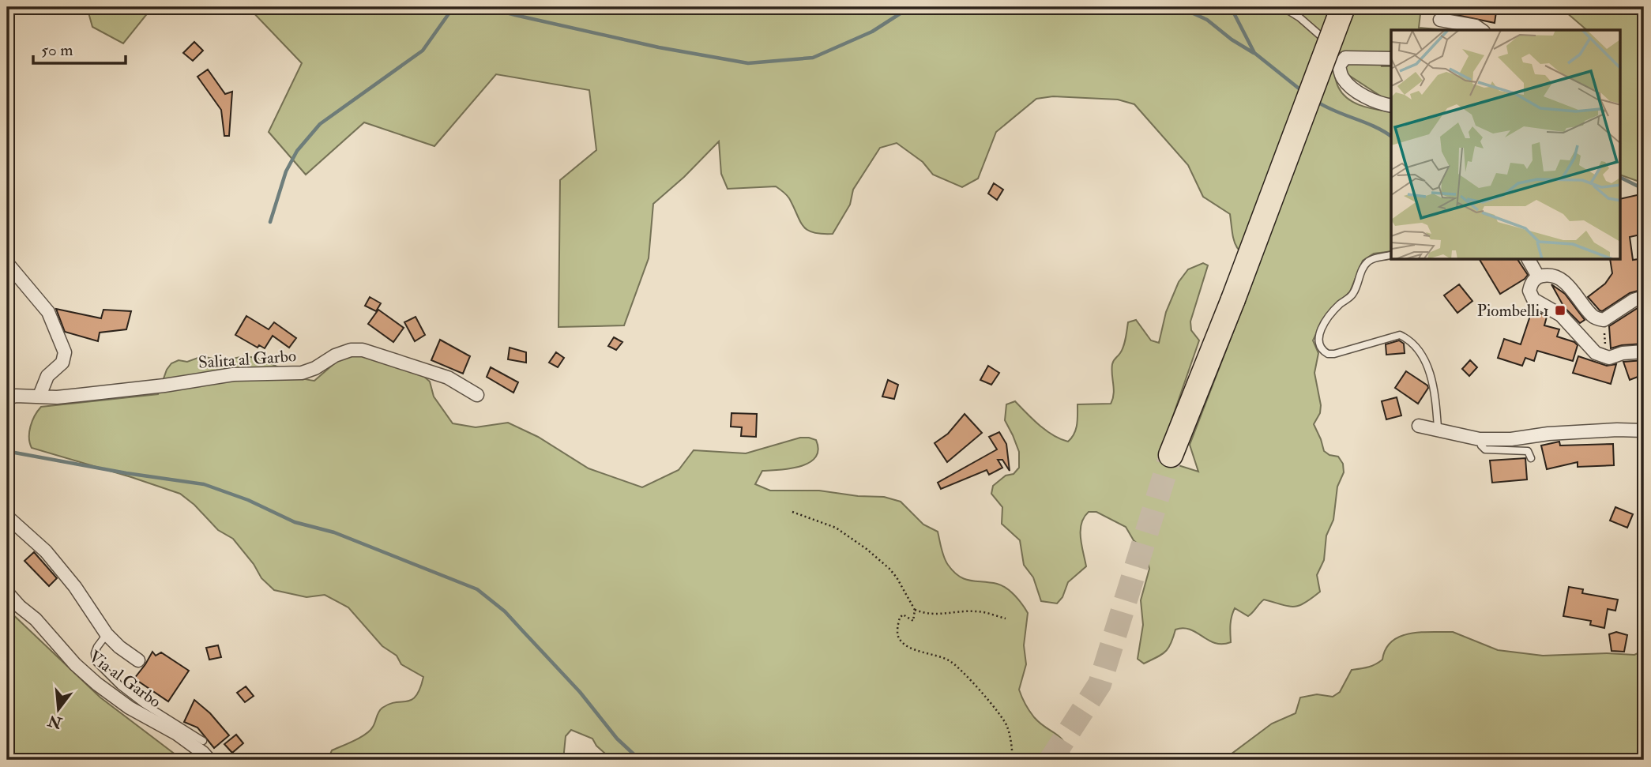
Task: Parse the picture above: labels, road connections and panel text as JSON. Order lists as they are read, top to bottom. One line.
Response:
{"streets":{"street":["Salita al Garbo","Via al Garbo"]},"places":{"transit":["Piombelli 1"]},"scale_bar":"50 m","north":"bottom"}
